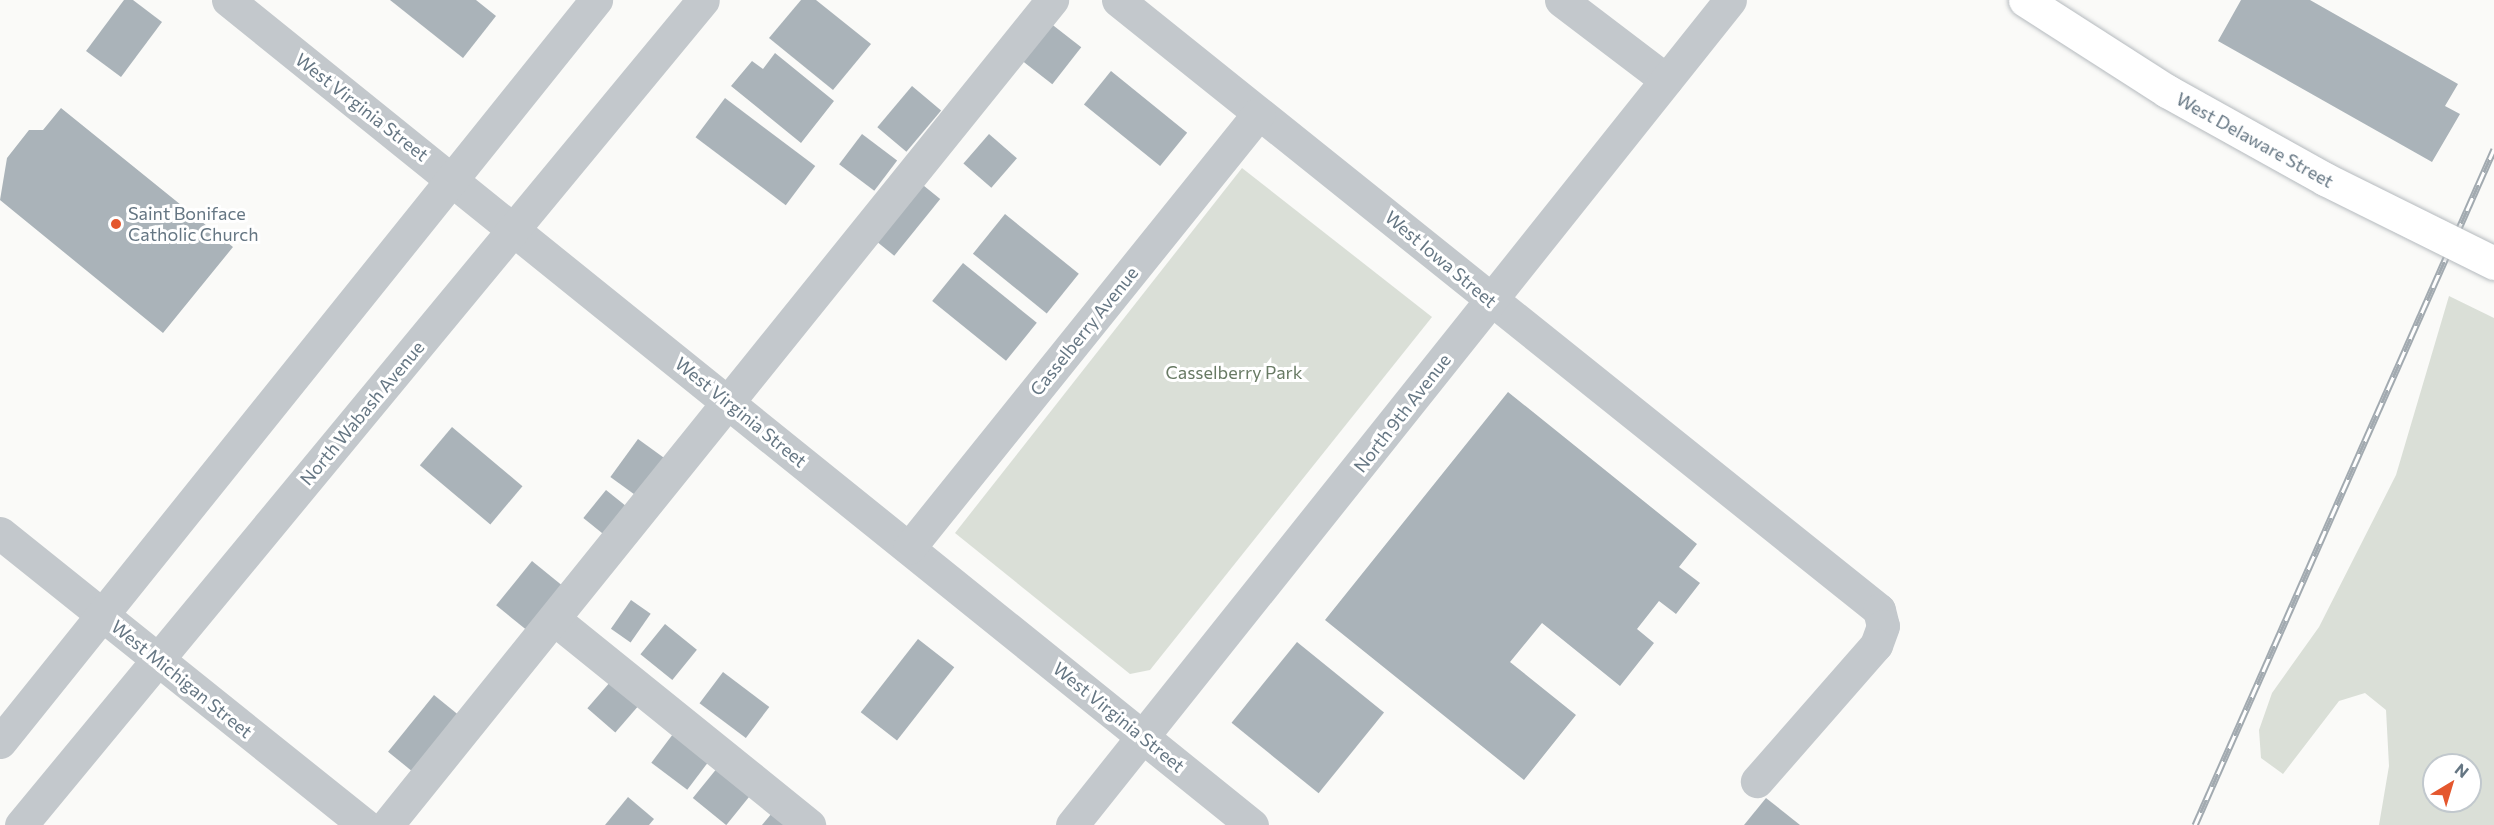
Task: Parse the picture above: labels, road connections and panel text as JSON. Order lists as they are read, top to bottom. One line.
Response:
{"streets":{"main road":["West Delaware Street"],"street":["West Virginia Street","West Iowa Street","Casselberry Avenue","North Wabash Avenue","North 9th Avenue","West Michigan Street"]},"crossings":[["West Virginia Street","Casselberry Avenue"],["West Virginia Street","North Wabash Avenue"],["West Virginia Street","North 9th Avenue"],["West Iowa Street","Casselberry Avenue"],["West Iowa Street","North 9th Avenue"],["North Wabash Avenue","West Michigan Street"]],"parks":["Casselberry Park"],"places":["Saint Boniface Catholic Church"],"north":"top right"}
